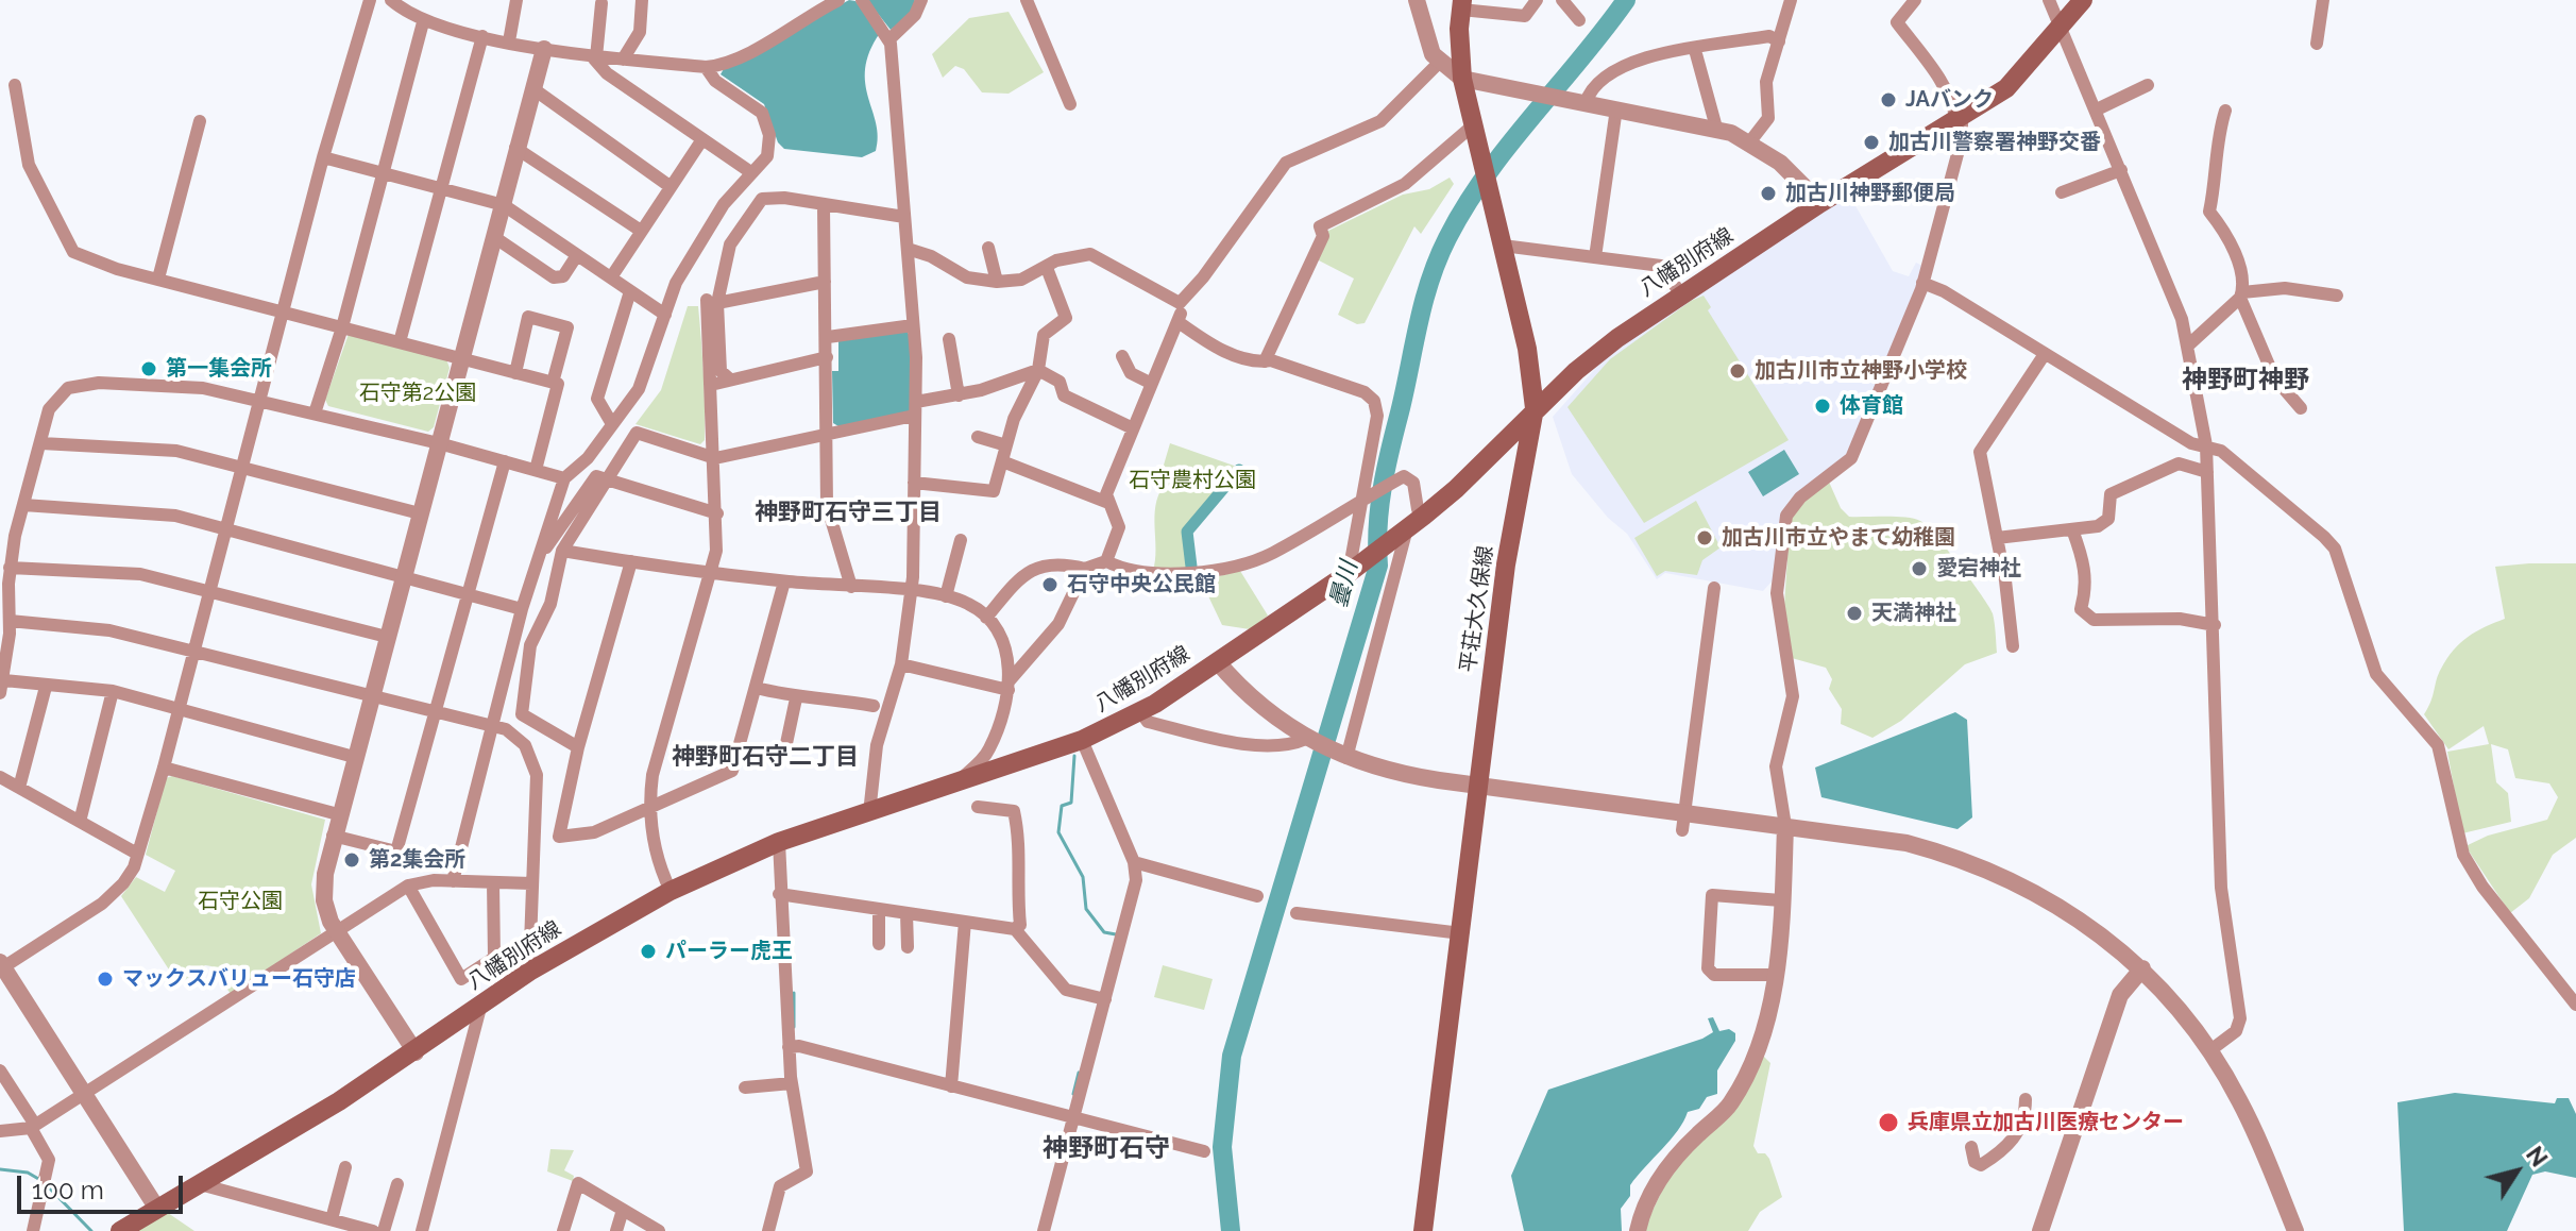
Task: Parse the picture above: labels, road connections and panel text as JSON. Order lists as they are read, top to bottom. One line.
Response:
{"streets":{"main road":["八幡別府線","平荘大久保線"]},"crossings":[["八幡別府線","平荘大久保線"]],"districts":["神野町神野","神野町石守三丁目","神野町石守二丁目","神野町石守"],"water":["曇川"],"parks":["石守第2公園","石守農村公園","石守公園"],"places":["JAバンク","加古川警察署神野交番","加古川神野郵便局","第一集会所","加古川市立神野小学校","体育館","加古川市立やまて幼稚園","愛宕神社","石守中央公民館","天満神社","第2集会所","パーラー虎王","マックスバリュー石守店","兵庫県立加古川医療センター"],"scale_bar":"100 m","north":"top right"}
